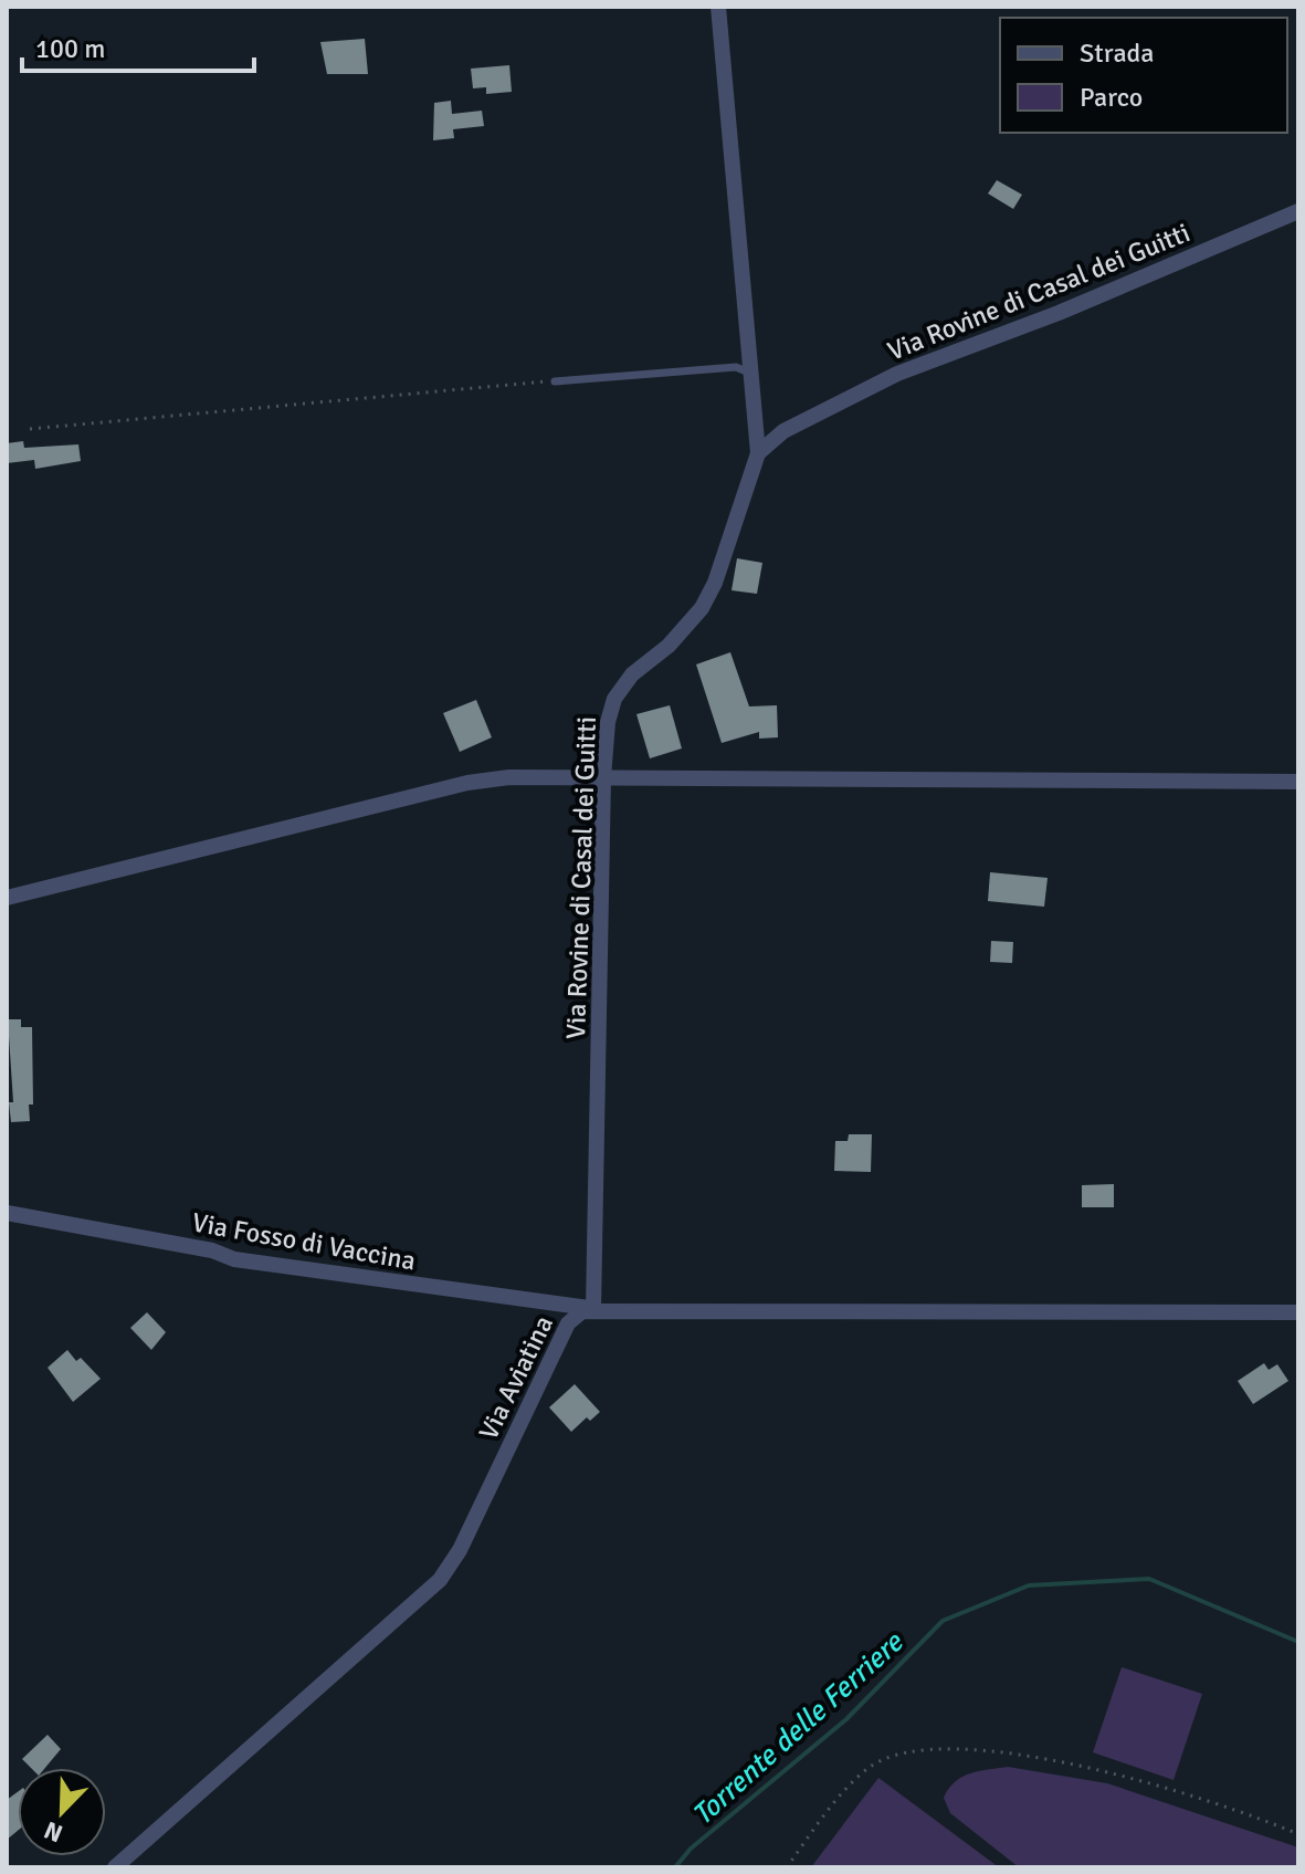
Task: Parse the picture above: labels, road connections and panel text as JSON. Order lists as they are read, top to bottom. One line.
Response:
{"streets":{"street":["Via Rovine di Casal dei Guitti","Via Fosso di Vaccina","Via Aviatina"]},"crossings":[["Via Rovine di Casal dei Guitti","Via Fosso di Vaccina"],["Via Rovine di Casal dei Guitti","Via Aviatina"],["Via Fosso di Vaccina","Via Aviatina"]],"water":["Torrente delle Ferriere"],"legend":["Strada","Parco"],"scale_bar":"100 m","north":"bottom left"}
